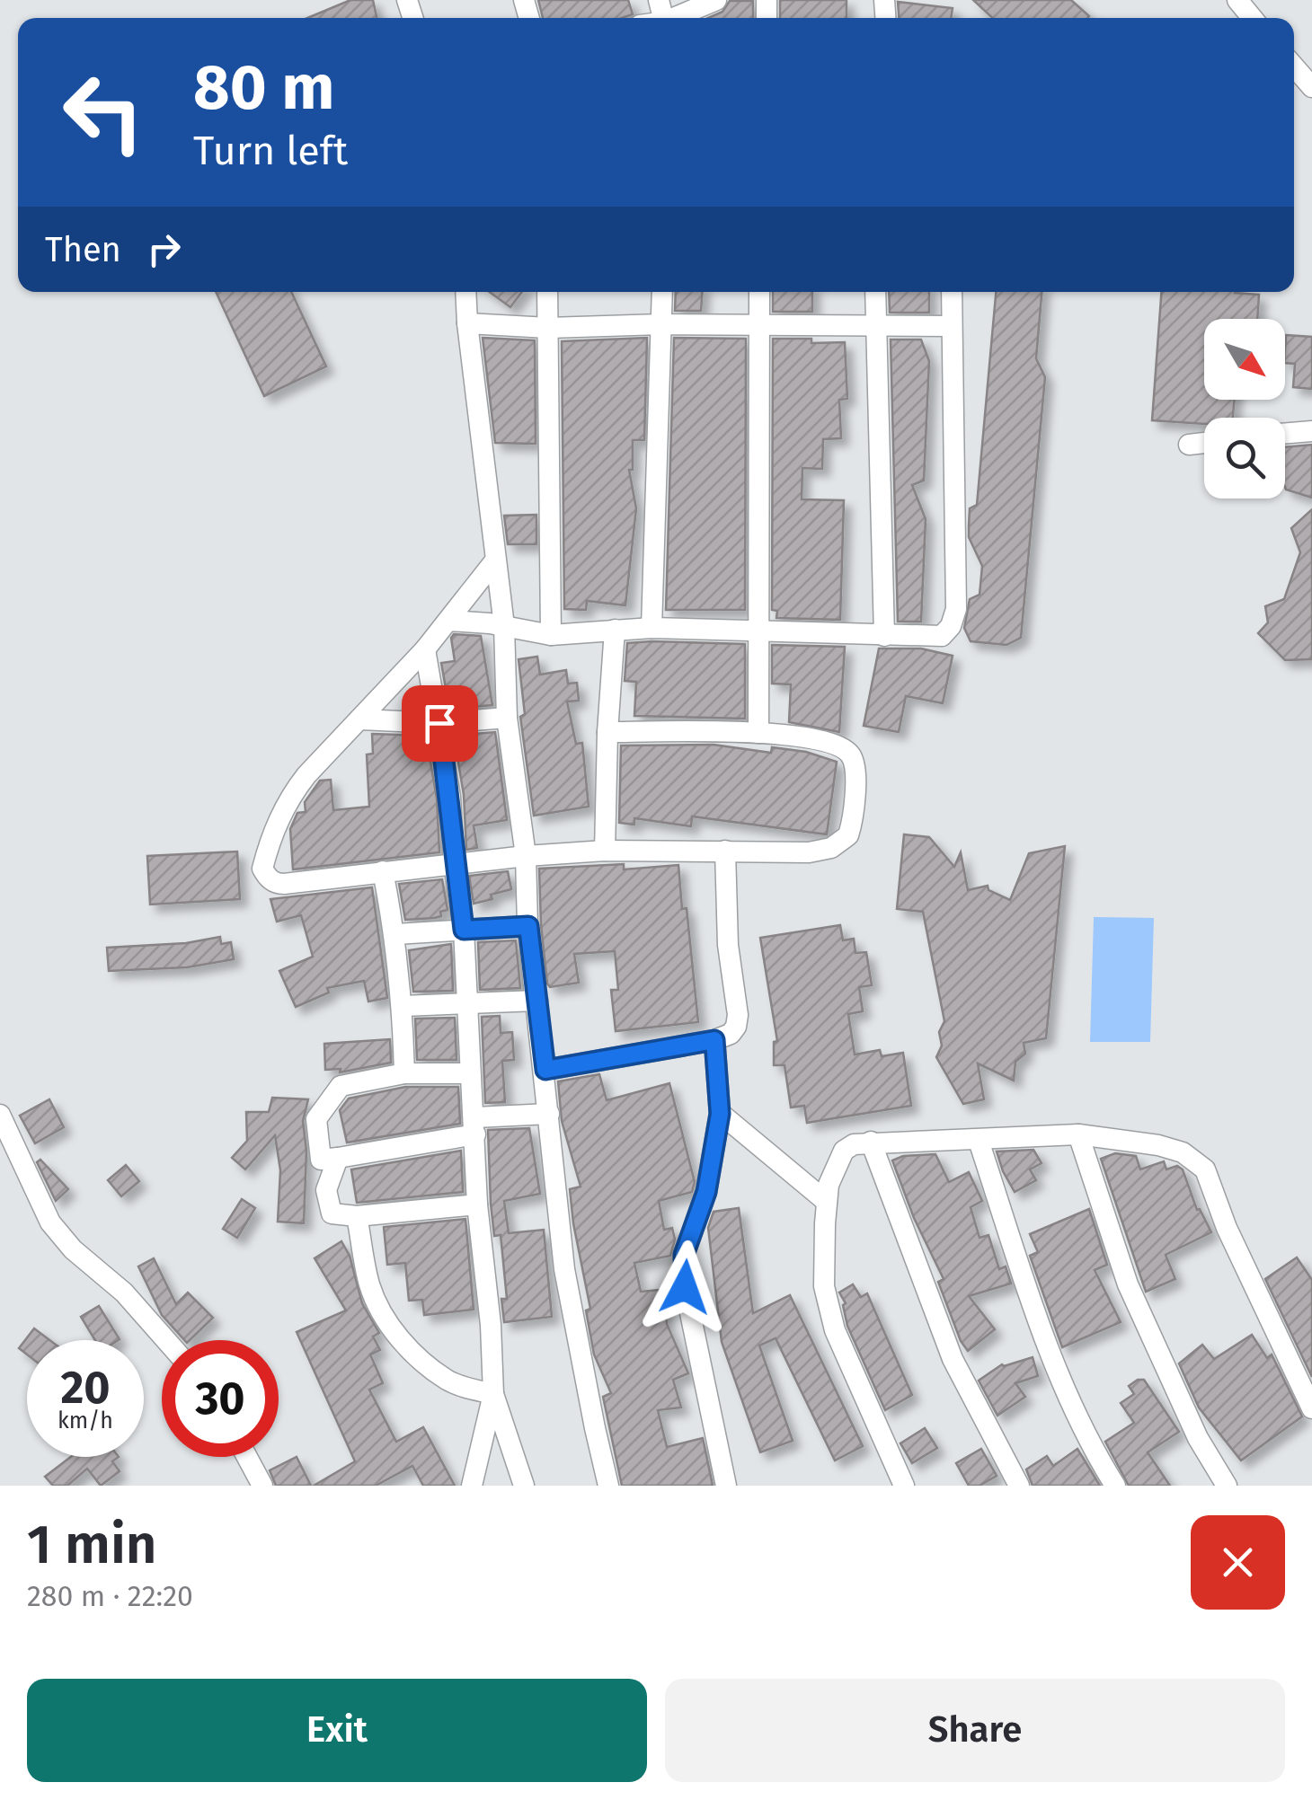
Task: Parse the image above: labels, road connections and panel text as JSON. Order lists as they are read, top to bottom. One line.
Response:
{"north":"bottom right","page":{"turn":["80 m","Turn left"],"then":"Then","speed":"20 km/h","limit":"30","heading":["1 min","280 m · 22:20"],"buttons":["Exit","Share"]}}
